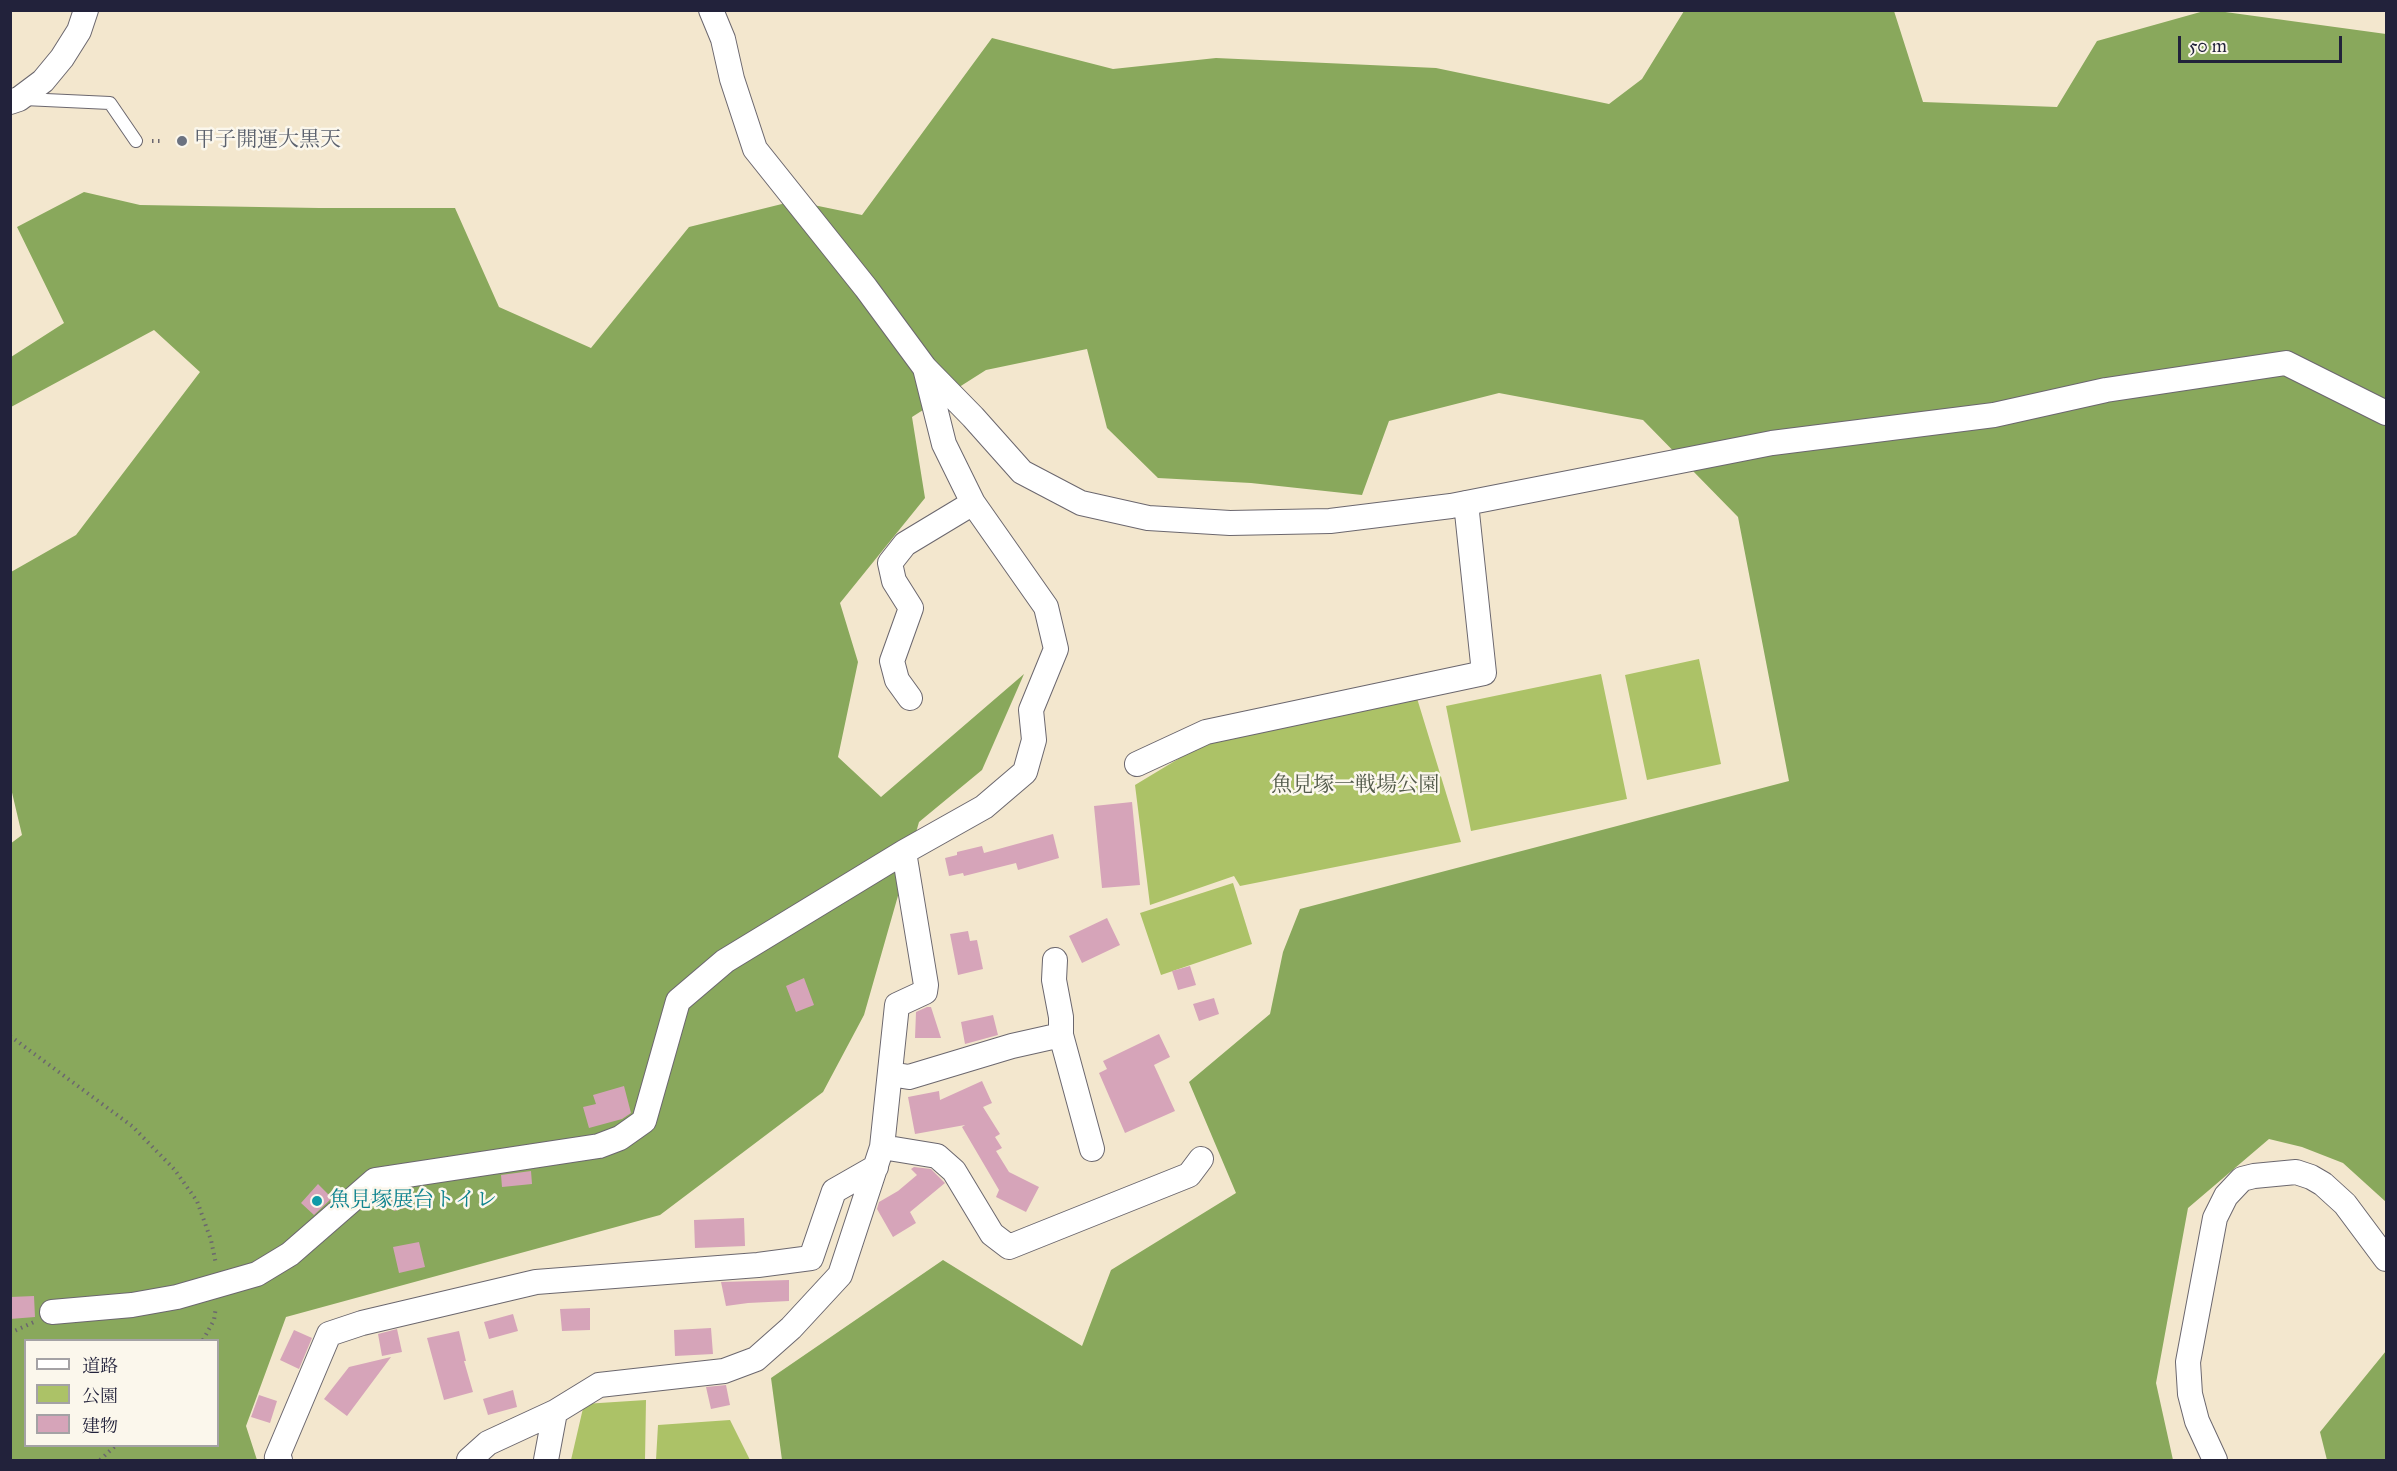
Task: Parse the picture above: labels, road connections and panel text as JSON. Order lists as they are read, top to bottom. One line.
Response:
{"parks":["魚見塚一戦場公園"],"places":["甲子開運大黒天","魚見塚展台トイレ"],"legend":["道路","公園","建物"],"scale_bar":"50 m"}
